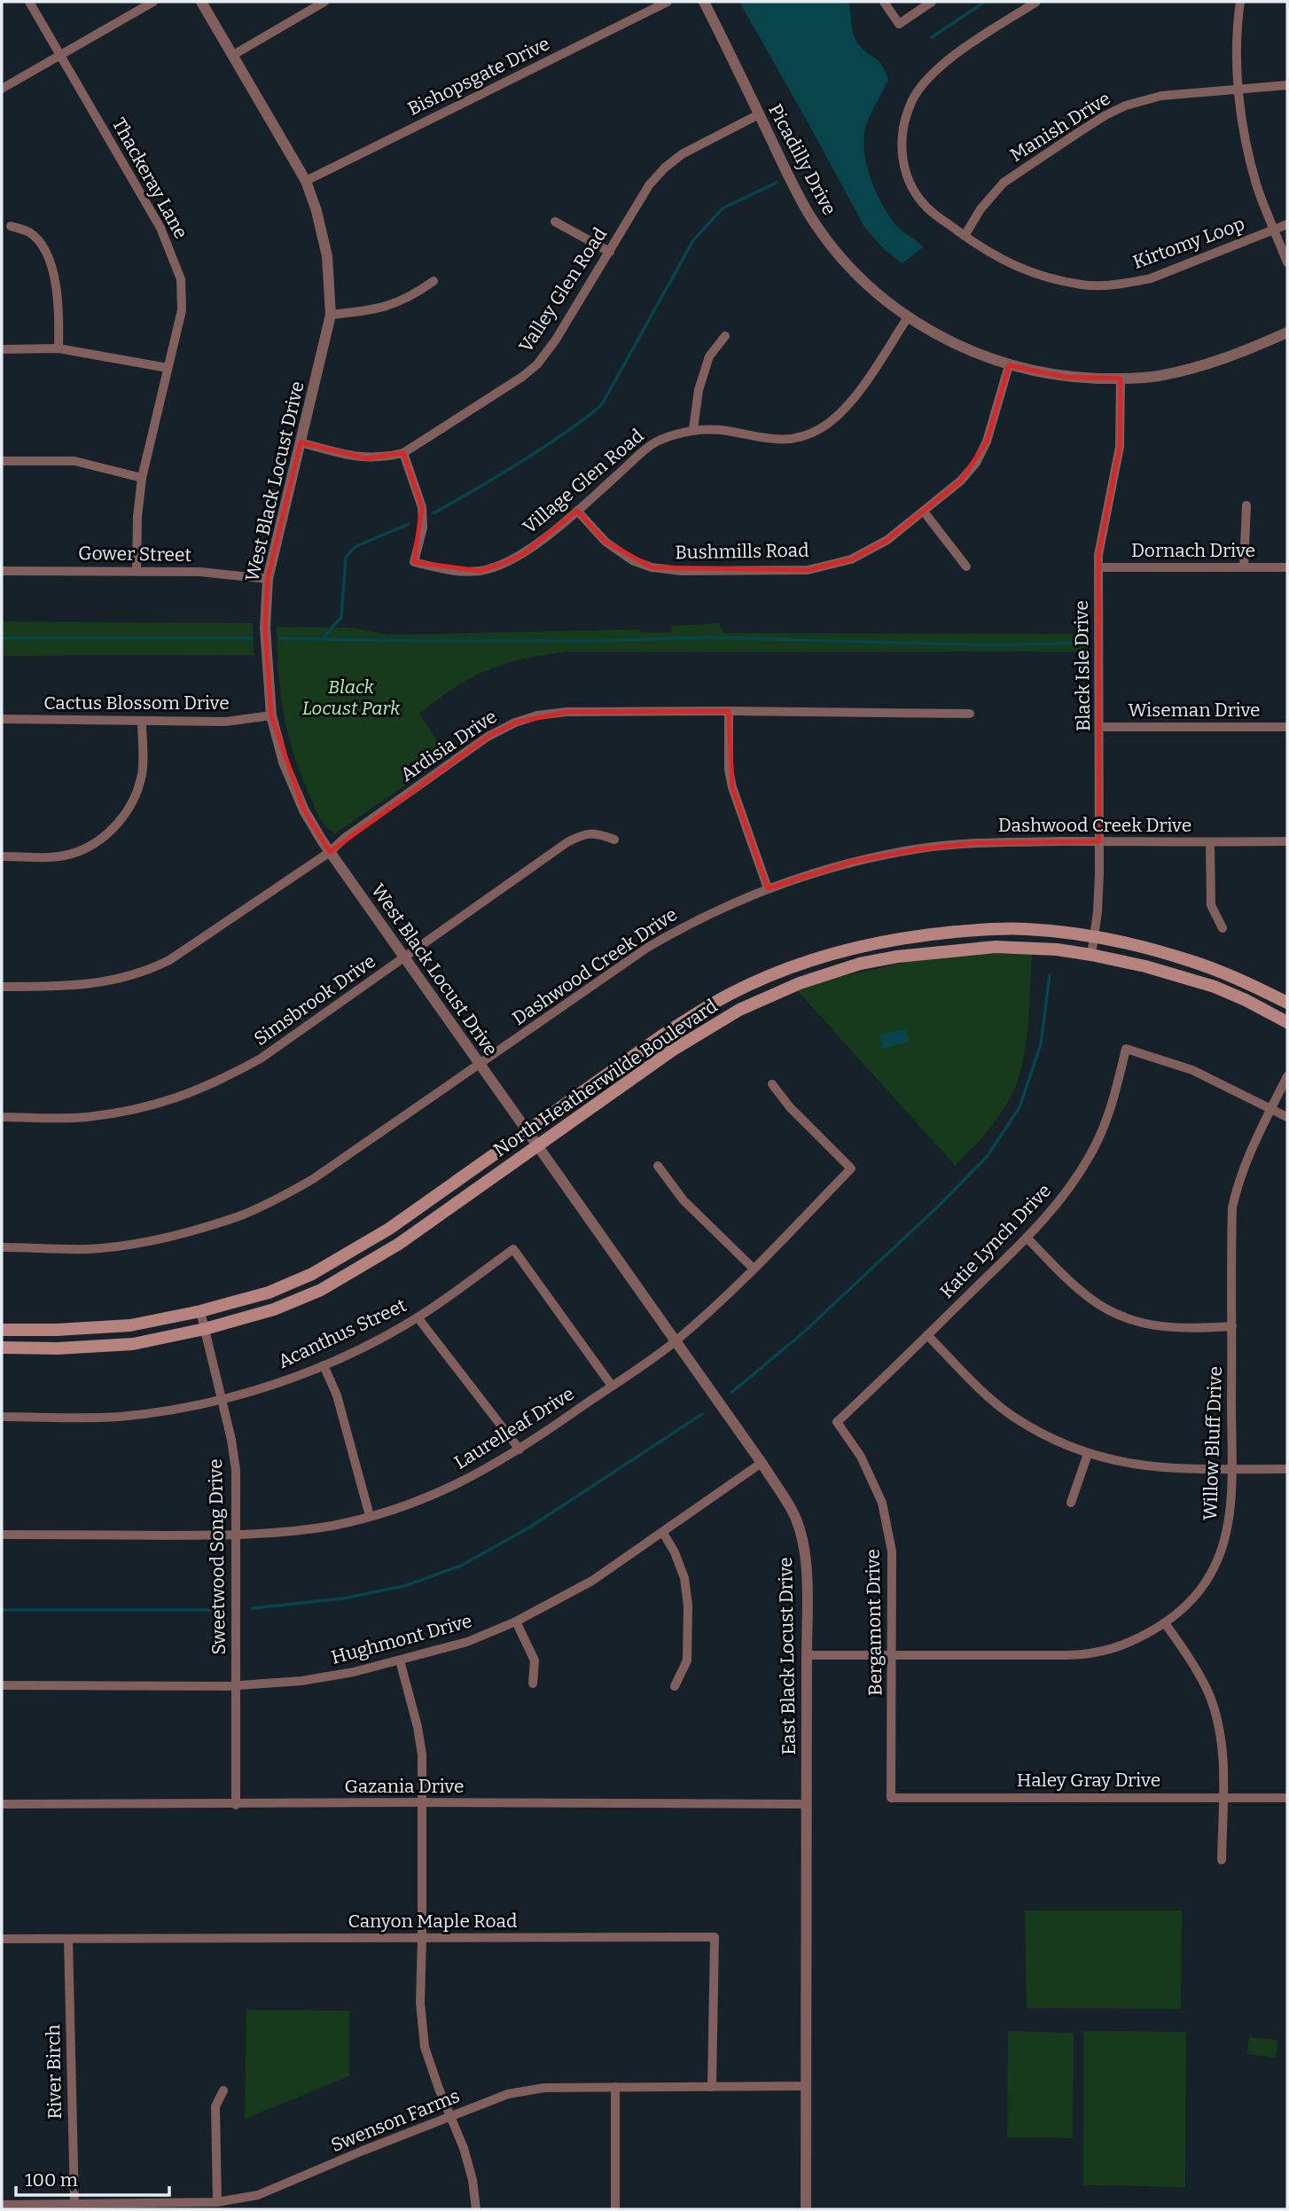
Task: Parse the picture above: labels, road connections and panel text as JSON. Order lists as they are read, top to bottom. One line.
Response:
{"streets":{"main road":["North Heatherwilde Boulevard"],"street":["Bishopsgate Drive","Manish Drive","Picadilly Drive","Thackeray Lane","Kirtomy Loop","Valley Glen Road","West Black Locust Drive","Village Glen Road","Dornach Drive","Bushmills Road","Gower Street","Black Isle Drive","Cactus Blossom Drive","Wiseman Drive","Ardisia Drive","Dashwood Creek Drive","Simsbrook Drive","Katie Lynch Drive","Acanthus Street","Laurelleaf Drive","Willow Bluff Drive","Sweetwood Song Drive","Bergamont Drive","Hughmont Drive","East Black Locust Drive","Haley Gray Drive","Gazania Drive","Canyon Maple Road","River Birch","Swenson Farms"]},"crossings":[["Bishopsgate Drive","West Black Locust Drive"],["Manish Drive","Kirtomy Loop"],["Picadilly Drive","Valley Glen Road"],["Picadilly Drive","Village Glen Road"],["Picadilly Drive","Bushmills Road"],["Picadilly Drive","Black Isle Drive"],["Thackeray Lane","Gower Street"],["Valley Glen Road","West Black Locust Drive"],["Valley Glen Road","Village Glen Road"],["West Black Locust Drive","Gower Street"],["West Black Locust Drive","Cactus Blossom Drive"],["West Black Locust Drive","Ardisia Drive"],["West Black Locust Drive","Dashwood Creek Drive"],["West Black Locust Drive","Simsbrook Drive"],["West Black Locust Drive","North Heatherwilde Boulevard"],["West Black Locust Drive","East Black Locust Drive"],["Village Glen Road","Bushmills Road"],["Dornach Drive","Black Isle Drive"],["Black Isle Drive","Wiseman Drive"],["Black Isle Drive","Dashwood Creek Drive"],["Black Isle Drive","North Heatherwilde Boulevard"],["North Heatherwilde Boulevard","Sweetwood Song Drive"],["North Heatherwilde Boulevard","East Black Locust Drive"],["Katie Lynch Drive","Willow Bluff Drive"],["Katie Lynch Drive","Bergamont Drive"],["Acanthus Street","Laurelleaf Drive"],["Acanthus Street","Sweetwood Song Drive"],["Laurelleaf Drive","Sweetwood Song Drive"],["Laurelleaf Drive","East Black Locust Drive"],["Willow Bluff Drive","Bergamont Drive"],["Willow Bluff Drive","East Black Locust Drive"],["Sweetwood Song Drive","Hughmont Drive"],["Sweetwood Song Drive","Gazania Drive"],["Bergamont Drive","Haley Gray Drive"],["Hughmont Drive","East Black Locust Drive"],["East Black Locust Drive","Gazania Drive"],["East Black Locust Drive","Swenson Farms"],["Canyon Maple Road","River Birch"],["Canyon Maple Road","Swenson Farms"],["River Birch","Swenson Farms"]],"parks":["Black Locust Park"],"scale_bar":"100 m"}
